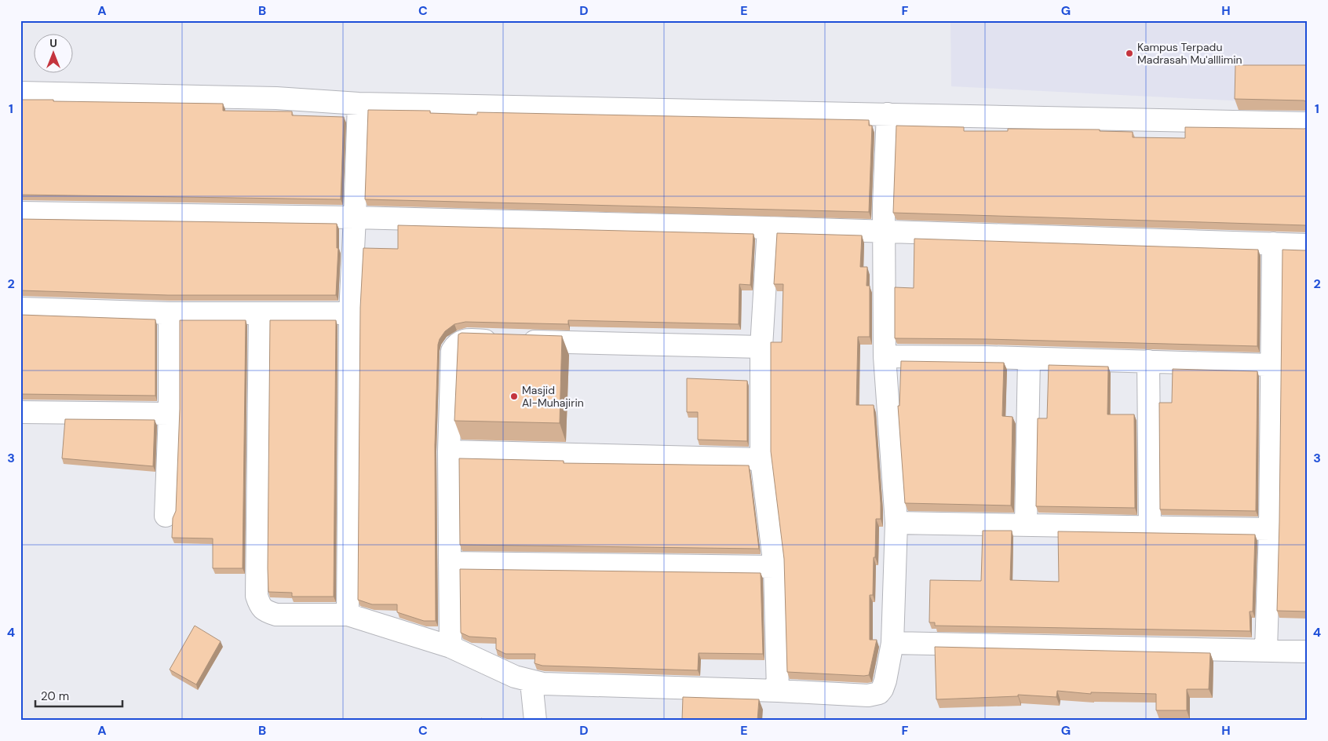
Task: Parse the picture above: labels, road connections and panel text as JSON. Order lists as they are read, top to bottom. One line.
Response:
{"places":["Kampus Terpadu Madrasah Mu'alllimin","Masjid Al-Muhajirin"],"scale_bar":"20 m","north":"top","grid":{"columns":["A","B","C","D","E","F","G","H"],"rows":["1","2","3","4"]}}
